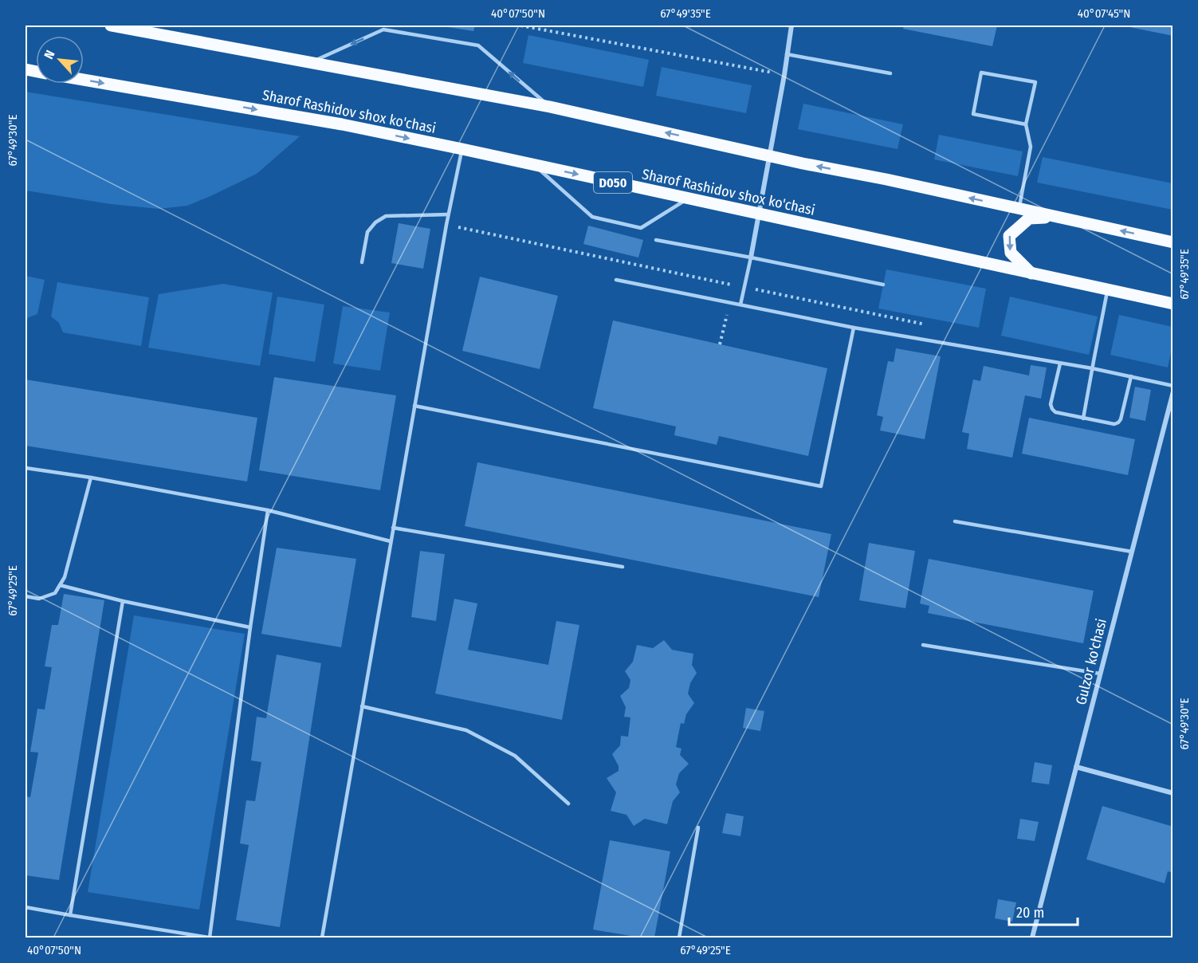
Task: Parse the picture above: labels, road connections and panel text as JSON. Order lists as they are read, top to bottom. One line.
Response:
{"streets":{"main road":["Sharof Rashidov shox ko'chasi","D050"],"street":["Gulzor ko'chasi"]},"scale_bar":"20 m","north":"top left","coordinates":["40°07'50\"N","67°49'35\"E","40°07'45\"N","67°49'30\"E","67°49'25\"E"]}
